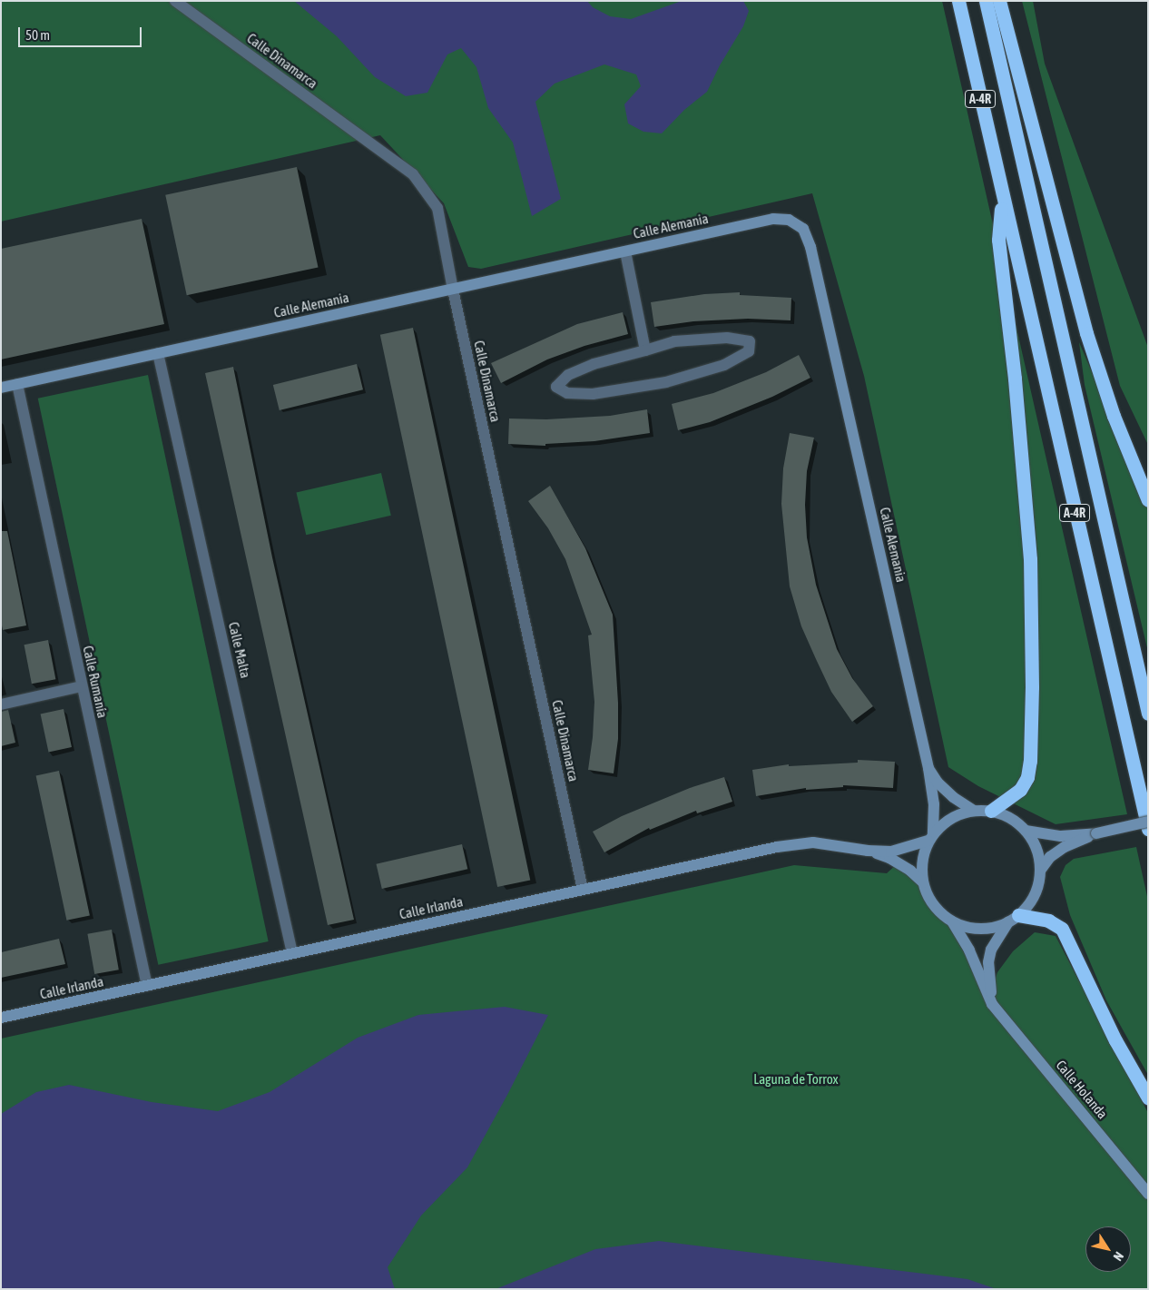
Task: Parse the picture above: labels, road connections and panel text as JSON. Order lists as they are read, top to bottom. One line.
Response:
{"streets":{"highway":["A-4R"],"street":["Calle Dinamarca","Calle Alemania","Calle Malta","Calle Rumanía","Calle Irlanda","Calle Holanda"]},"crossings":[["Calle Dinamarca","Calle Alemania"],["Calle Dinamarca","Calle Irlanda"],["Calle Alemania","Calle Malta"],["Calle Alemania","Calle Rumanía"],["Calle Alemania","Calle Irlanda"],["Calle Alemania","Calle Holanda"],["Calle Malta","Calle Irlanda"],["Calle Rumanía","Calle Irlanda"],["Calle Irlanda","Calle Holanda"]],"parks":["Laguna de Torrox"],"scale_bar":"50 m","north":"bottom right"}
